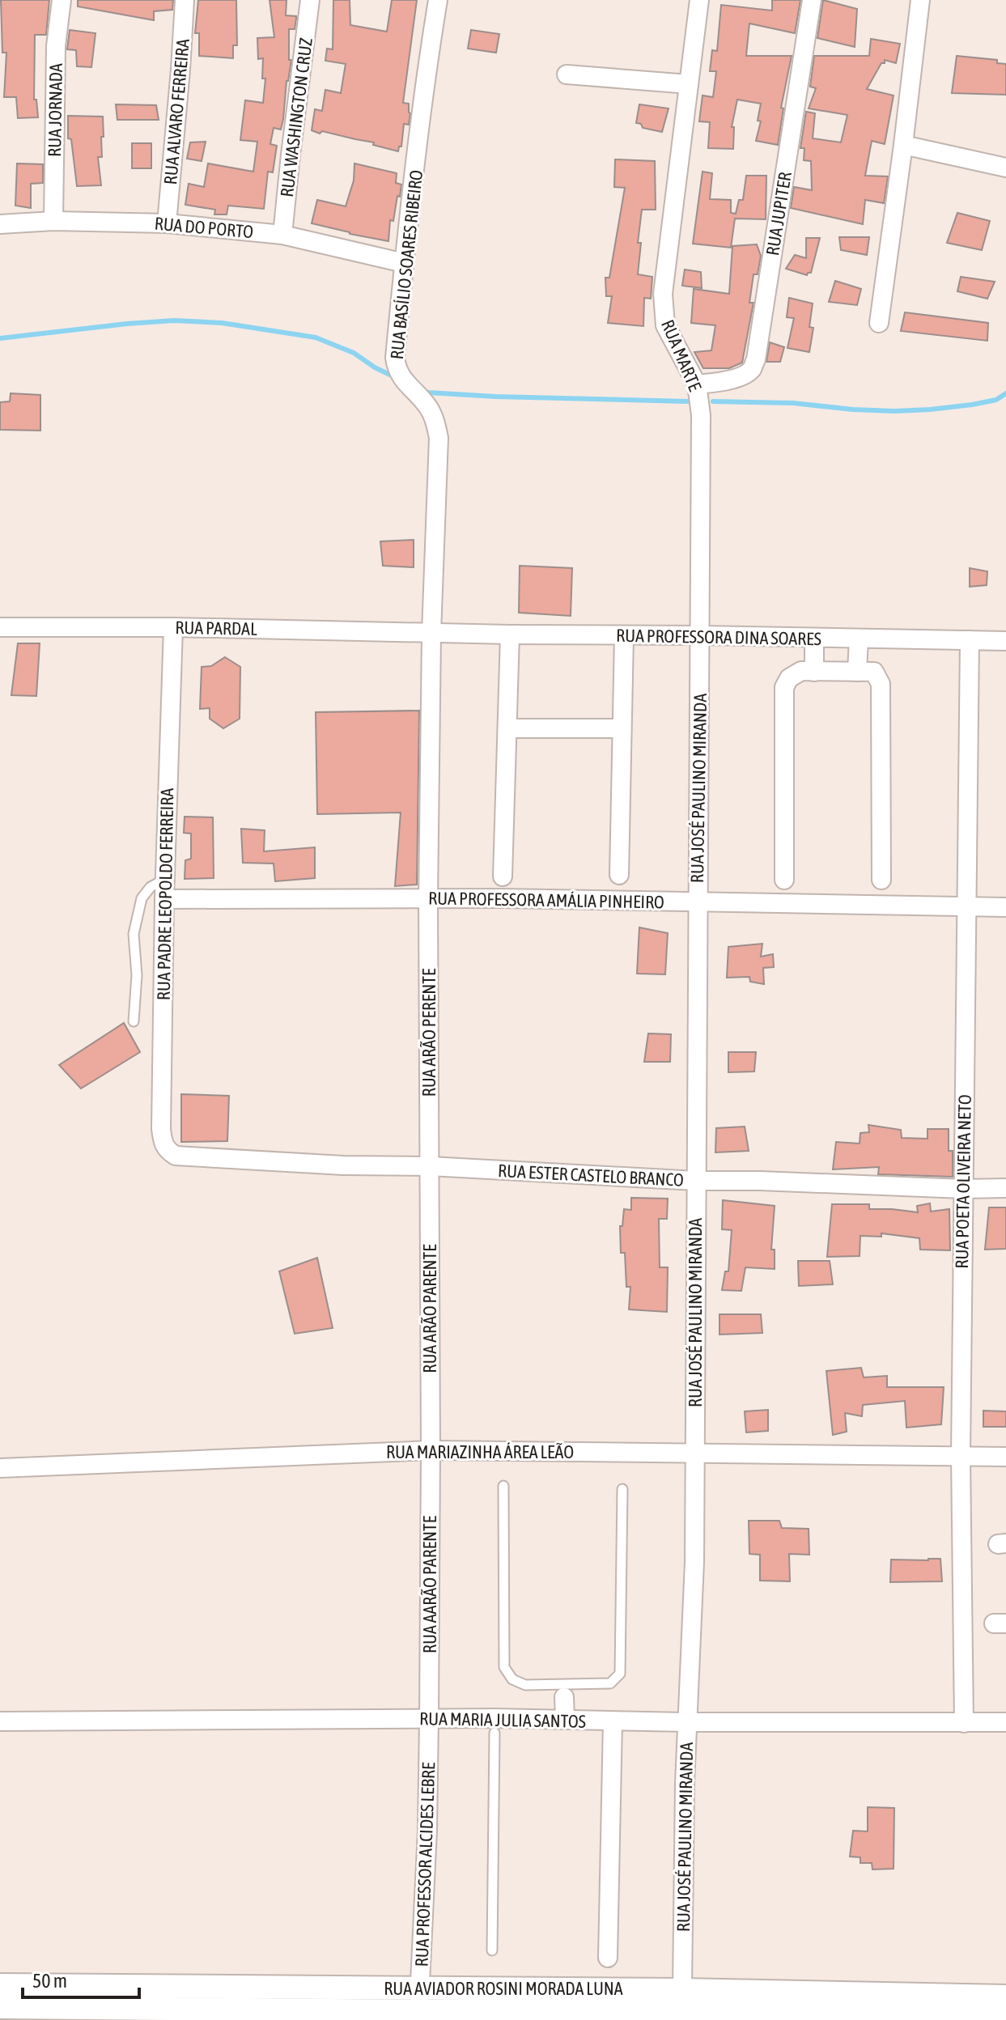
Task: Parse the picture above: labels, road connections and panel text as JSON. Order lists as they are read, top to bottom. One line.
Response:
{"streets":{"street":["RUA JORNADA","RUA ALVARO FERREIRA","RUA WASHINGTON CRUZ","RUA JUPITER","RUA DO PORTO","RUA BASÍLIO SOARES RIBEIRO","RUA MARTE","RUA PARDAL","RUA PROFESSORA DINA SOARES","RUA JOSÉ PAULINO MIRANDA","RUA PADRE LEOPOLDO FERREIRA","RUA PROFESSORA AMÁLIA PINHEIRO","RUA ARÃO PERENTE","RUA ESTER CASTELO BRANCO","RUA POETA OLIVEIRA NETO","RUA ARÃO PARENTE","RUA MARIAZINHA ÁREA LEÃO","RUA AARÃO PARENTE","RUA MARIA JULIA SANTOS","RUA PROFESSOR ALCIDES LEBRE","RUA AVIADOR ROSINI MORADA LUNA"]},"crossings":[["RUA JORNADA","RUA DO PORTO"],["RUA ALVARO FERREIRA","RUA DO PORTO"],["RUA WASHINGTON CRUZ","RUA DO PORTO"],["RUA JUPITER","RUA MARTE"],["RUA DO PORTO","RUA BASÍLIO SOARES RIBEIRO"],["RUA BASÍLIO SOARES RIBEIRO","RUA PARDAL"],["RUA BASÍLIO SOARES RIBEIRO","RUA PROFESSORA DINA SOARES"],["RUA MARTE","RUA PROFESSORA DINA SOARES"],["RUA MARTE","RUA JOSÉ PAULINO MIRANDA"],["RUA PARDAL","RUA PROFESSORA DINA SOARES"],["RUA PARDAL","RUA PADRE LEOPOLDO FERREIRA"],["RUA PROFESSORA DINA SOARES","RUA JOSÉ PAULINO MIRANDA"],["RUA PROFESSORA DINA SOARES","RUA POETA OLIVEIRA NETO"],["RUA JOSÉ PAULINO MIRANDA","RUA PROFESSORA AMÁLIA PINHEIRO"],["RUA JOSÉ PAULINO MIRANDA","RUA ESTER CASTELO BRANCO"],["RUA JOSÉ PAULINO MIRANDA","RUA MARIAZINHA ÁREA LEÃO"],["RUA JOSÉ PAULINO MIRANDA","RUA MARIA JULIA SANTOS"],["RUA JOSÉ PAULINO MIRANDA","RUA AVIADOR ROSINI MORADA LUNA"],["RUA PADRE LEOPOLDO FERREIRA","RUA PROFESSORA AMÁLIA PINHEIRO"],["RUA PADRE LEOPOLDO FERREIRA","RUA ESTER CASTELO BRANCO"],["RUA PROFESSORA AMÁLIA PINHEIRO","RUA ARÃO PERENTE"],["RUA PROFESSORA AMÁLIA PINHEIRO","RUA POETA OLIVEIRA NETO"],["RUA ARÃO PERENTE","RUA ESTER CASTELO BRANCO"],["RUA ARÃO PERENTE","RUA ARÃO PARENTE"],["RUA ESTER CASTELO BRANCO","RUA POETA OLIVEIRA NETO"],["RUA ESTER CASTELO BRANCO","RUA ARÃO PARENTE"],["RUA POETA OLIVEIRA NETO","RUA MARIAZINHA ÁREA LEÃO"],["RUA POETA OLIVEIRA NETO","RUA MARIA JULIA SANTOS"],["RUA ARÃO PARENTE","RUA MARIAZINHA ÁREA LEÃO"],["RUA ARÃO PARENTE","RUA AARÃO PARENTE"],["RUA MARIAZINHA ÁREA LEÃO","RUA AARÃO PARENTE"],["RUA AARÃO PARENTE","RUA MARIA JULIA SANTOS"],["RUA AARÃO PARENTE","RUA PROFESSOR ALCIDES LEBRE"],["RUA MARIA JULIA SANTOS","RUA PROFESSOR ALCIDES LEBRE"],["RUA PROFESSOR ALCIDES LEBRE","RUA AVIADOR ROSINI MORADA LUNA"]],"scale_bar":"50 m"}
